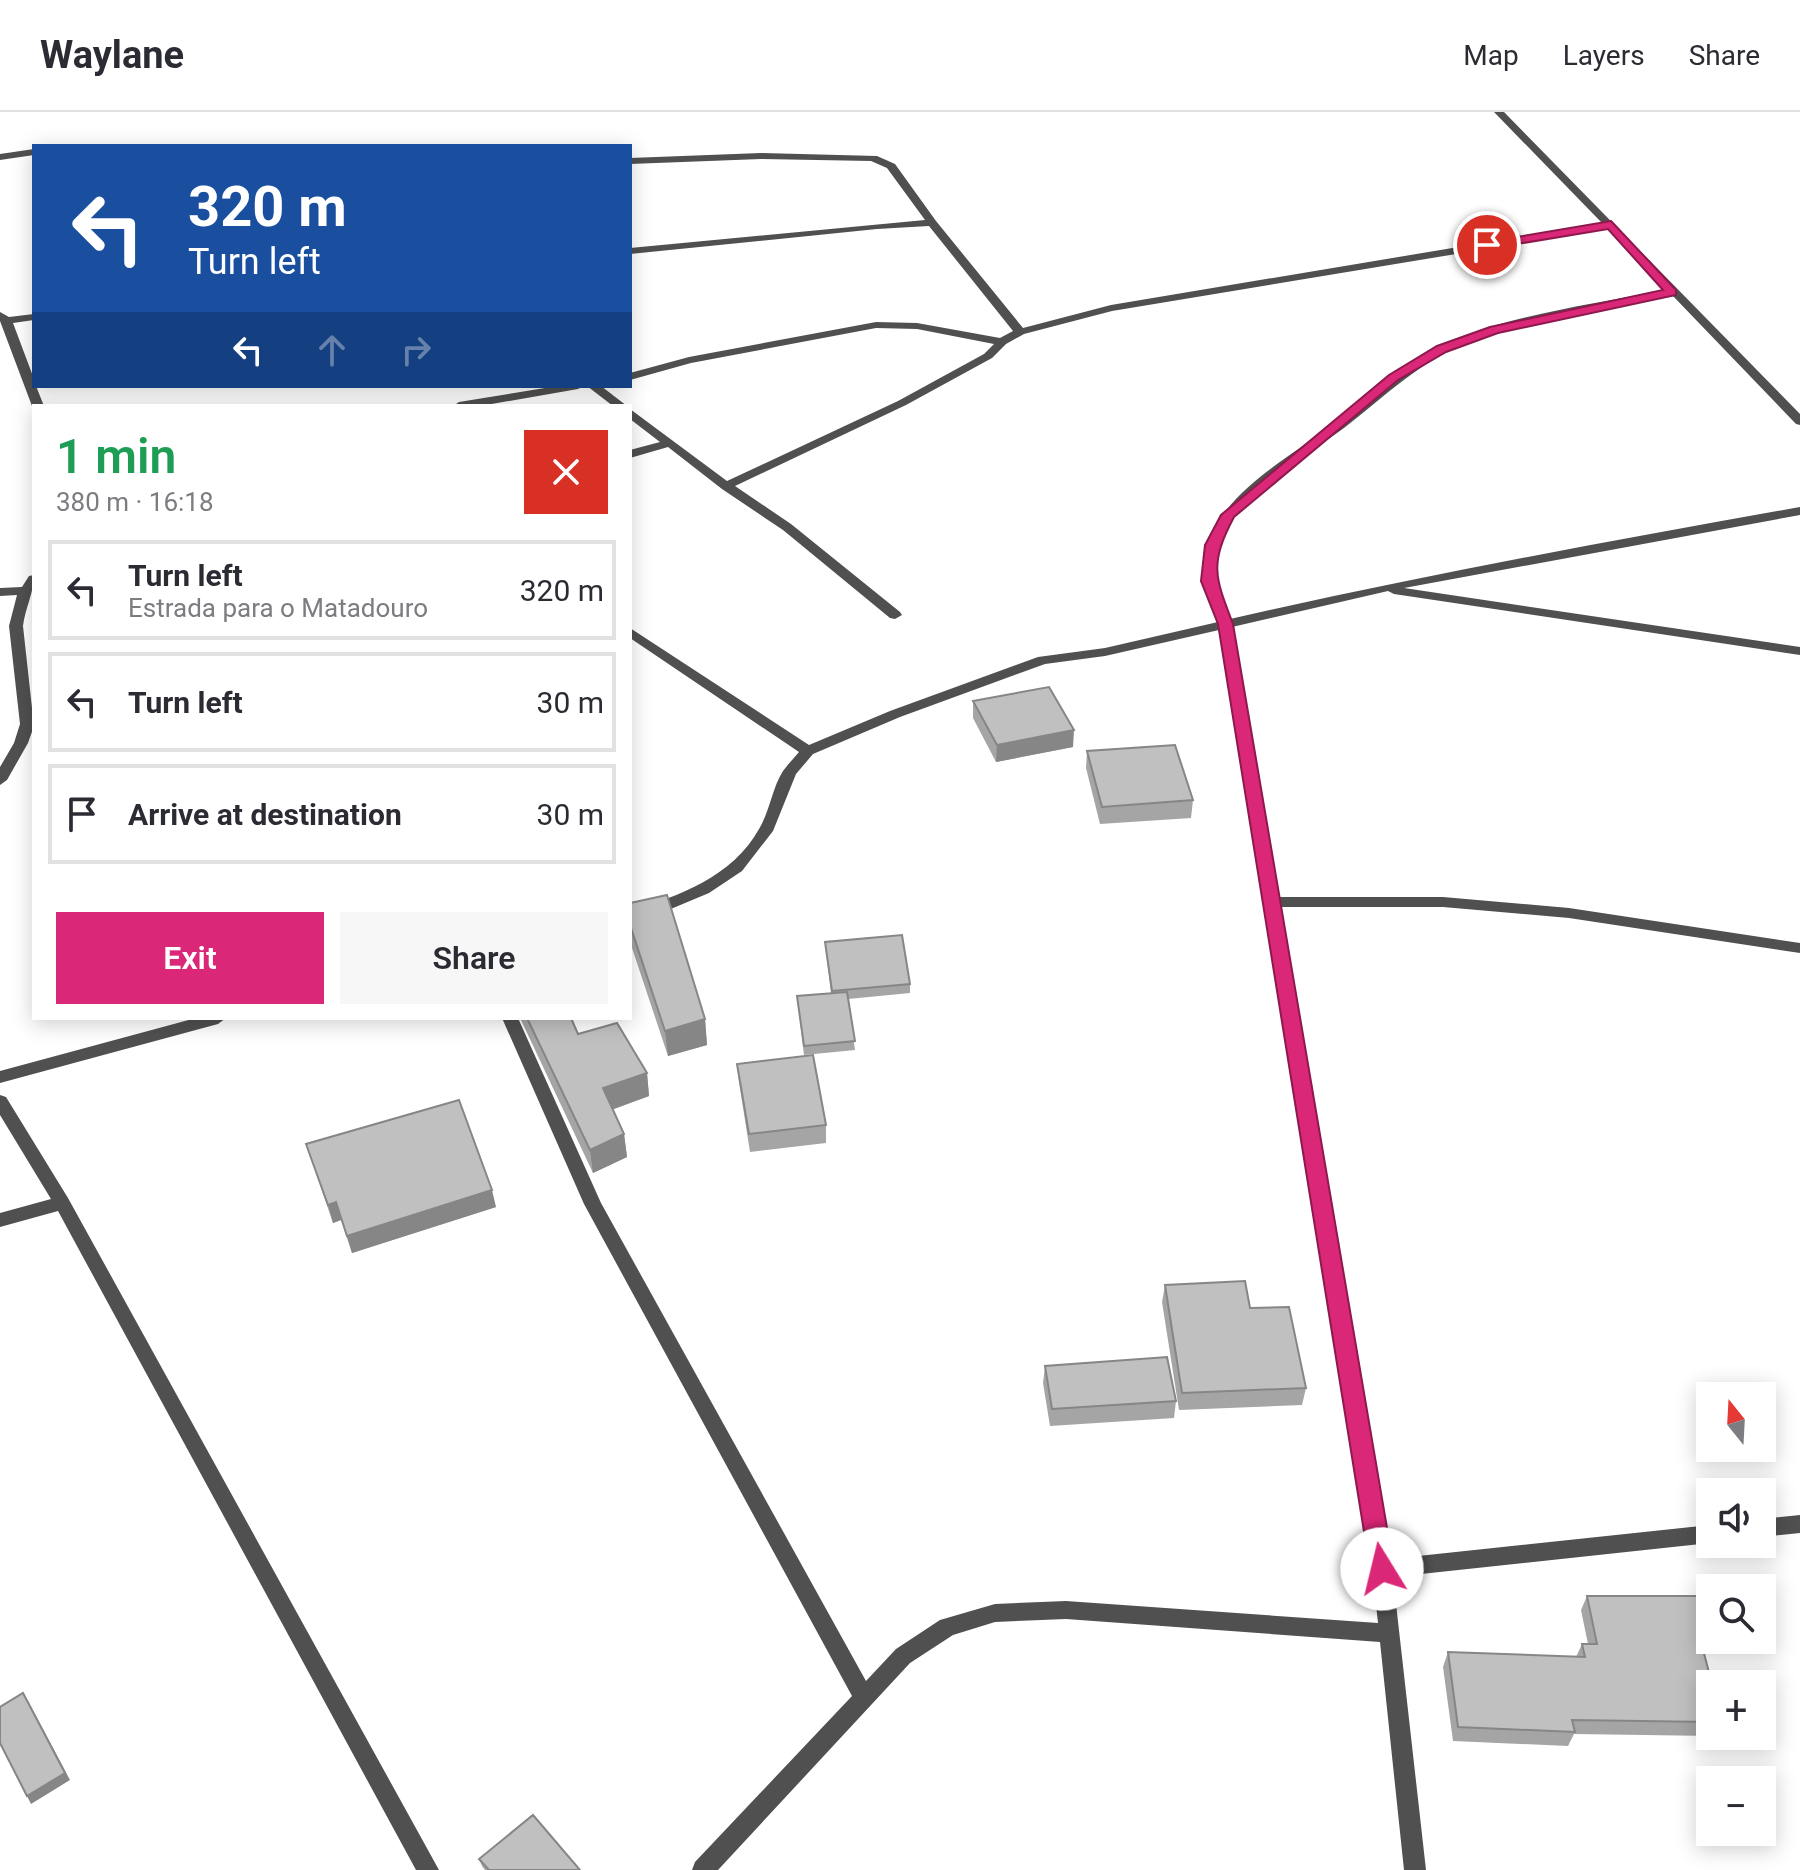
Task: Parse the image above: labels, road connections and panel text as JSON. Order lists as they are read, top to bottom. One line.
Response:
{"north":"top","page":{"header":"Waylane","nav":["Map","Layers","Share"],"turn":["320 m","Turn left"],"heading":["1 min","380 m · 16:18"],"list":[{"name":"Turn left","note":"Estrada para o Matadouro","value":"320 m"},{"name":"Turn left","value":"30 m"},{"name":"Arrive at destination","value":"30 m"}],"buttons":["Exit","Share"],"map_buttons":["+","−"]}}
